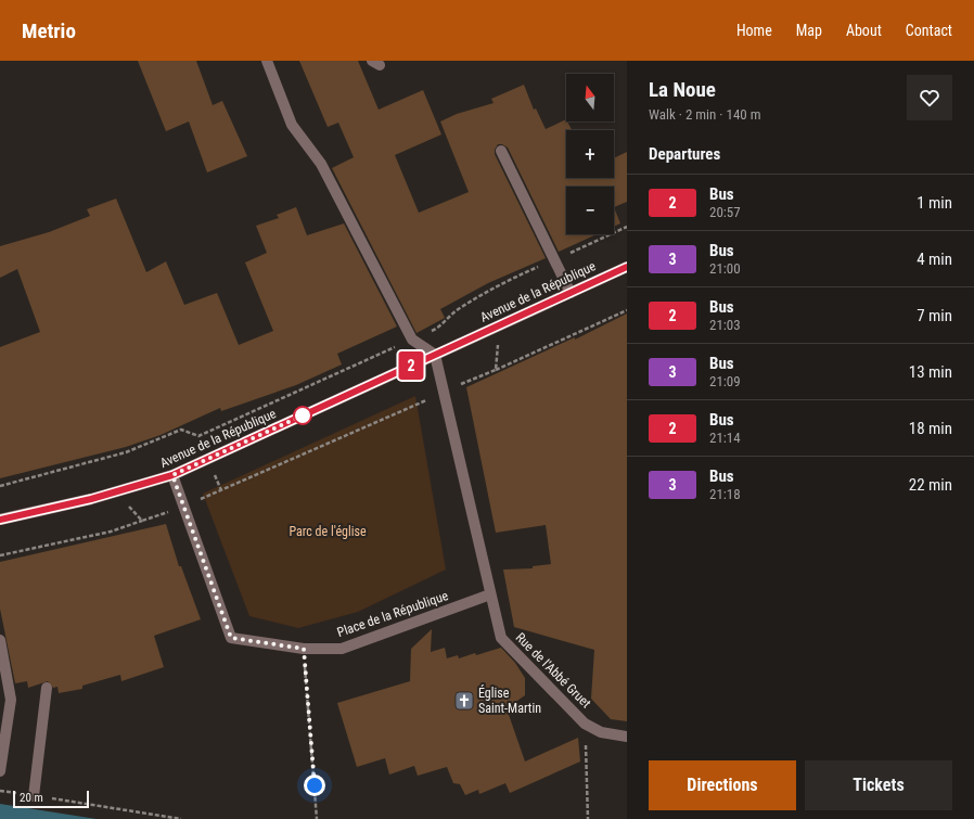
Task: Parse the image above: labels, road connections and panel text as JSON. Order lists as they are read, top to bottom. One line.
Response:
{"streets":{"main road":["Avenue de la République"],"street":["Place de la République","Rue de l'Abbé Gruet"]},"crossings":[["Avenue de la République","Place de la République"],["Place de la République","Rue de l'Abbé Gruet"]],"parks":["Parc de l'église"],"places":{"church":["Église Saint-Martin"]},"lines":["bus line 2"],"scale_bar":"20 m","north":"top","page":{"header":"Metrio","nav":["Home","Map","About","Contact"],"on_map":"2","heading":[["La Noue","Walk · 2 min · 140 m"],"Departures"],"map_buttons":["+","−"],"list":[{"mark":"2","name":"Bus","note":"20:57","value":"1 min"},{"mark":"3","name":"Bus","note":"21:00","value":"4 min"},{"mark":"2","name":"Bus","note":"21:03","value":"7 min"},{"mark":"3","name":"Bus","note":"21:09","value":"13 min"},{"mark":"2","name":"Bus","note":"21:14","value":"18 min"},{"mark":"3","name":"Bus","note":"21:18","value":"22 min"}],"buttons":["Directions","Tickets"],"scale":"20 m"}}
